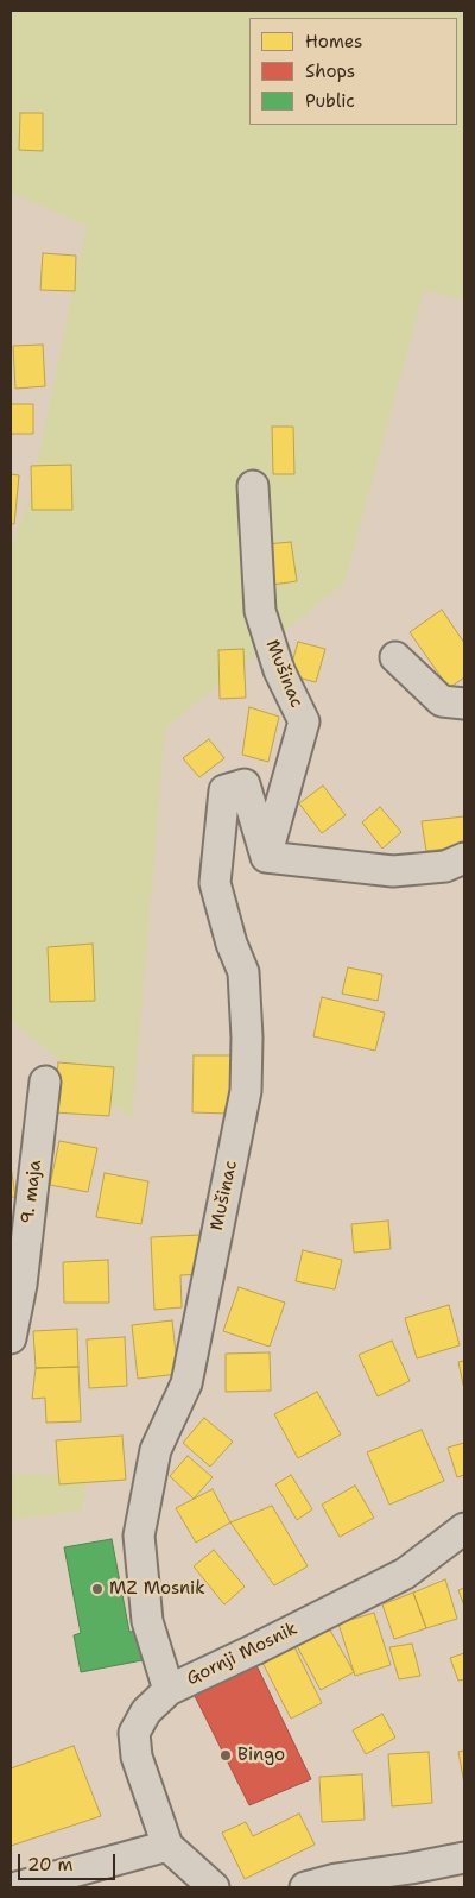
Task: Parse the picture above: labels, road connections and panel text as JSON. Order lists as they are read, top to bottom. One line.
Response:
{"streets":{"street":["Mušinac","9. maja","Gornji Mosnik"]},"crossings":[["Mušinac","Gornji Mosnik"]],"places":["MZ Mosnik","Bingo"],"legend":["Homes","Shops","Public"],"scale_bar":"20 m"}
